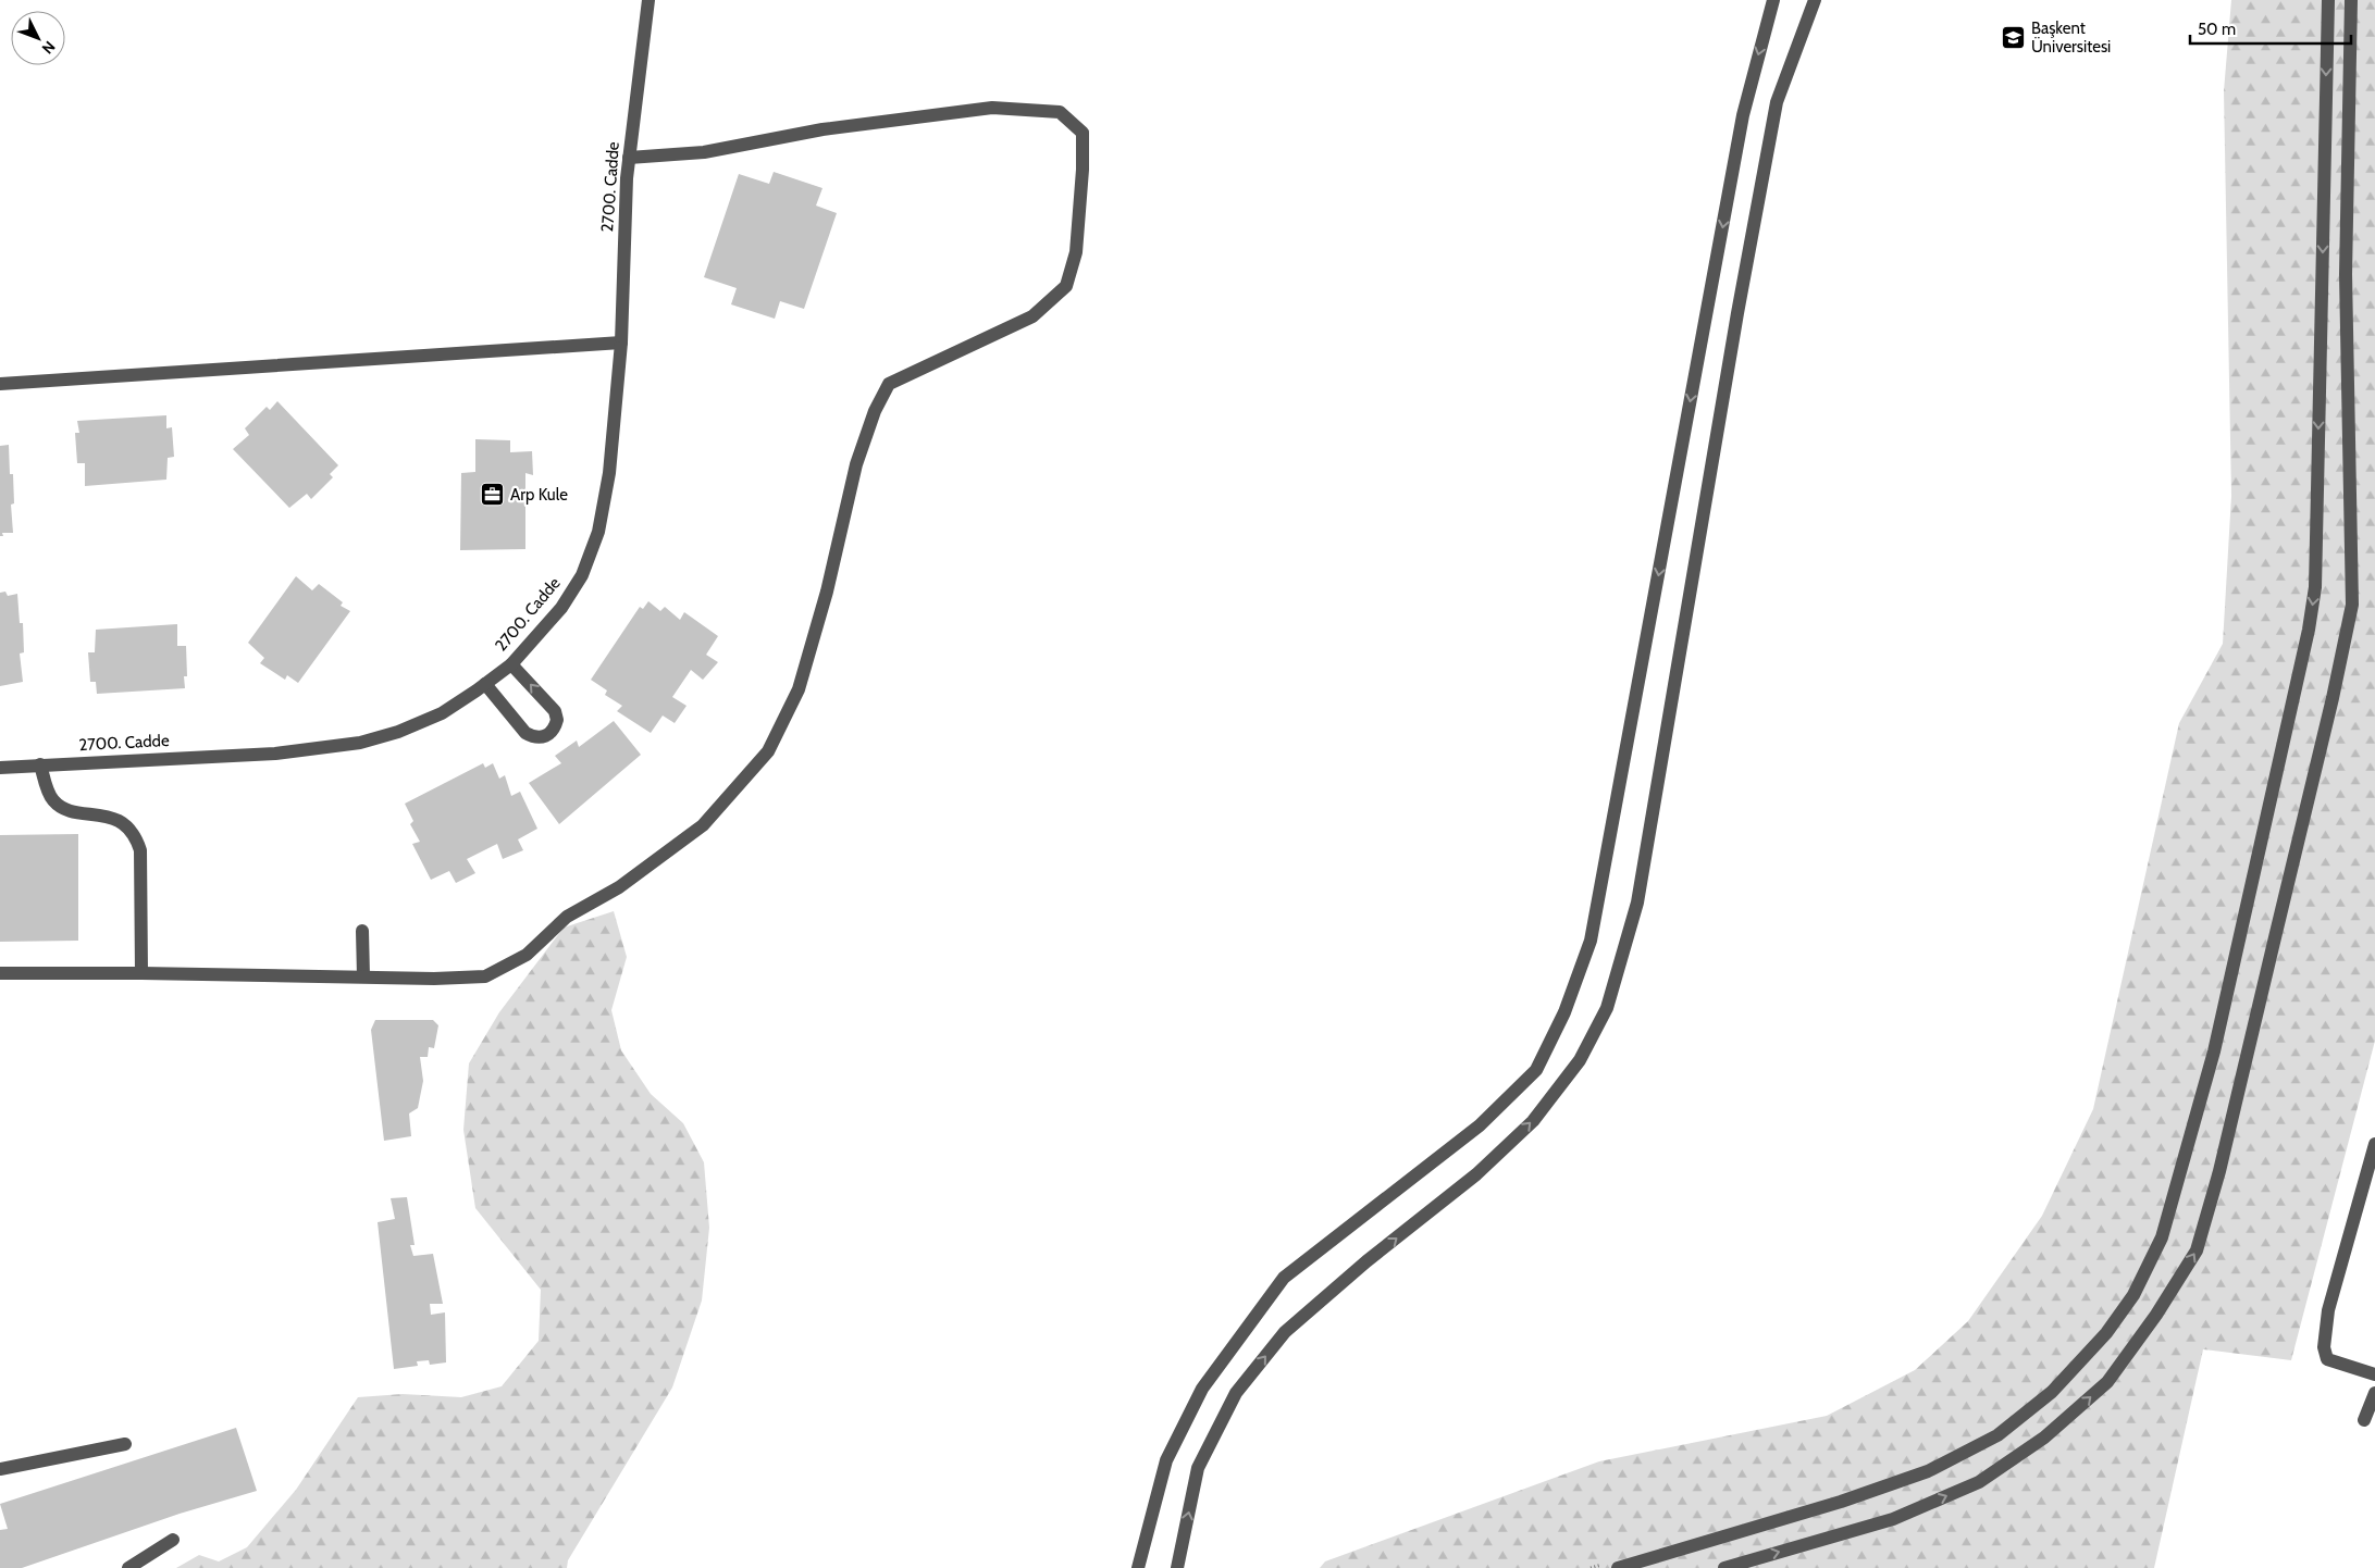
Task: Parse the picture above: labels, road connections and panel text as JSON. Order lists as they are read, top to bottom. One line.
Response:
{"streets":{"street":["2700. Cadde"]},"places":{"school or university":["Başkent Üniversitesi"],"office":["Arp Kule"]},"scale_bar":"50 m","north":"bottom right"}
